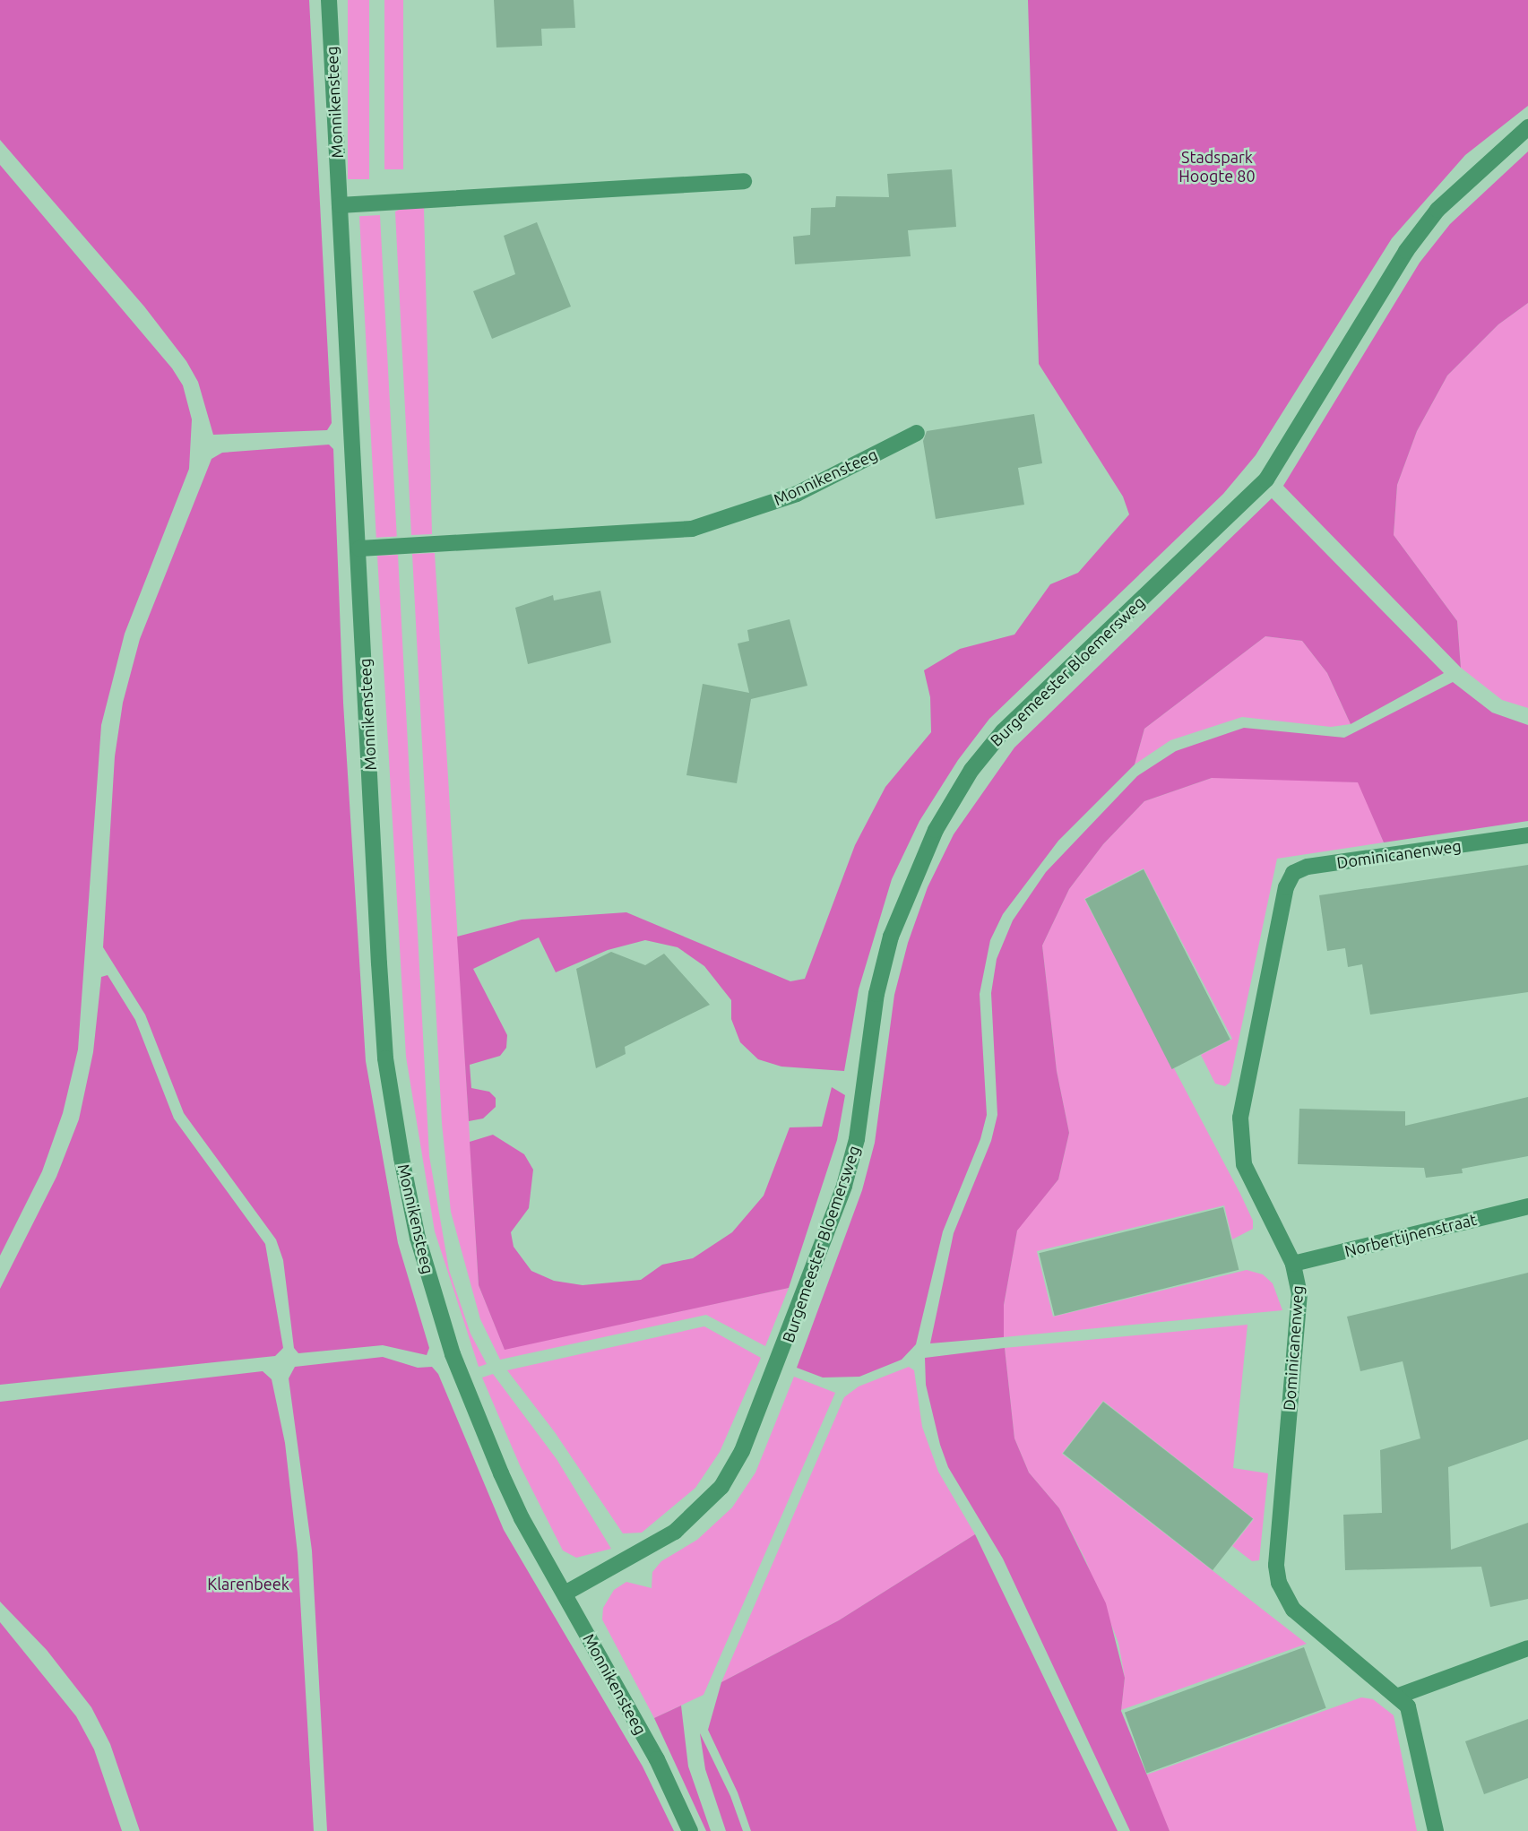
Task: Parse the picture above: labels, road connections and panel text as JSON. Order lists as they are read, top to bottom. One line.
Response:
{"streets":{"street":["Monnikensteeg","Burgemeester Bloemersweg","Dominicanenweg","Norbertijnenstraat"]},"crossings":[["Monnikensteeg","Burgemeester Bloemersweg"],["Dominicanenweg","Norbertijnenstraat"]],"parks":["Stadspark Hoogte 80","Klarenbeek"]}
